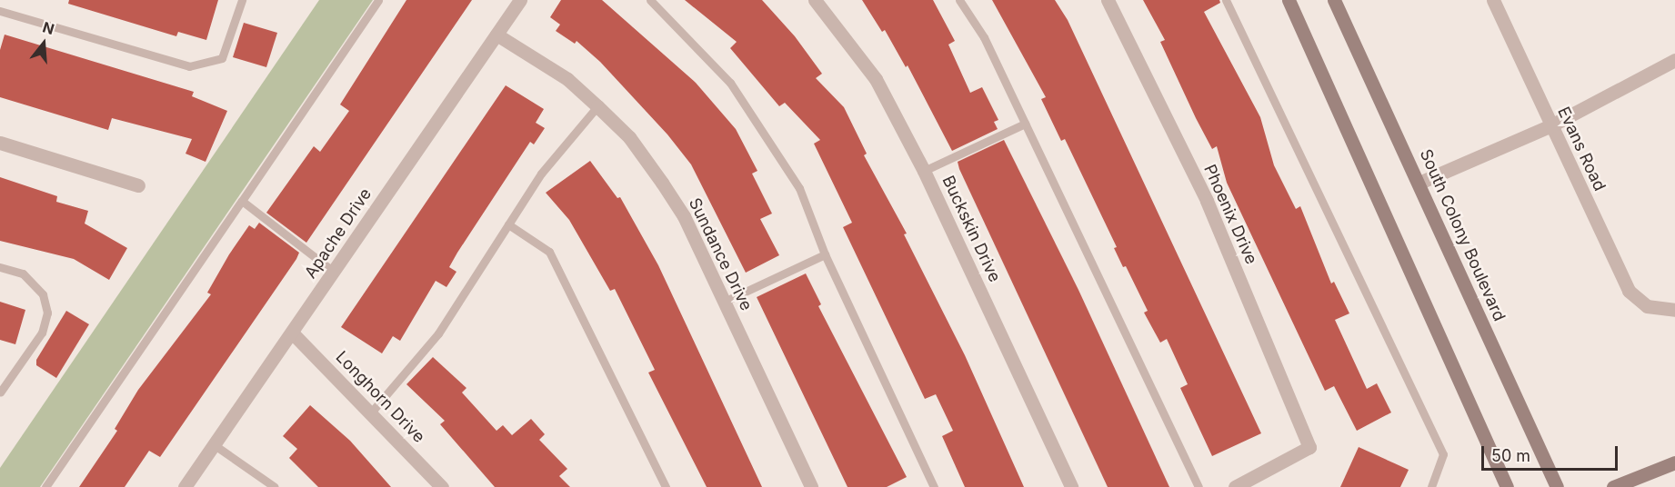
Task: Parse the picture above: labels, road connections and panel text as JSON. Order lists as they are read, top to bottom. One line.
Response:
{"streets":{"main road":["South Colony Boulevard"],"street":["Evans Road","Phoenix Drive","Buckskin Drive","Apache Drive","Sundance Drive","Longhorn Drive"]},"crossings":[["Apache Drive","Sundance Drive"],["Apache Drive","Longhorn Drive"]],"scale_bar":"50 m","north":"top"}
